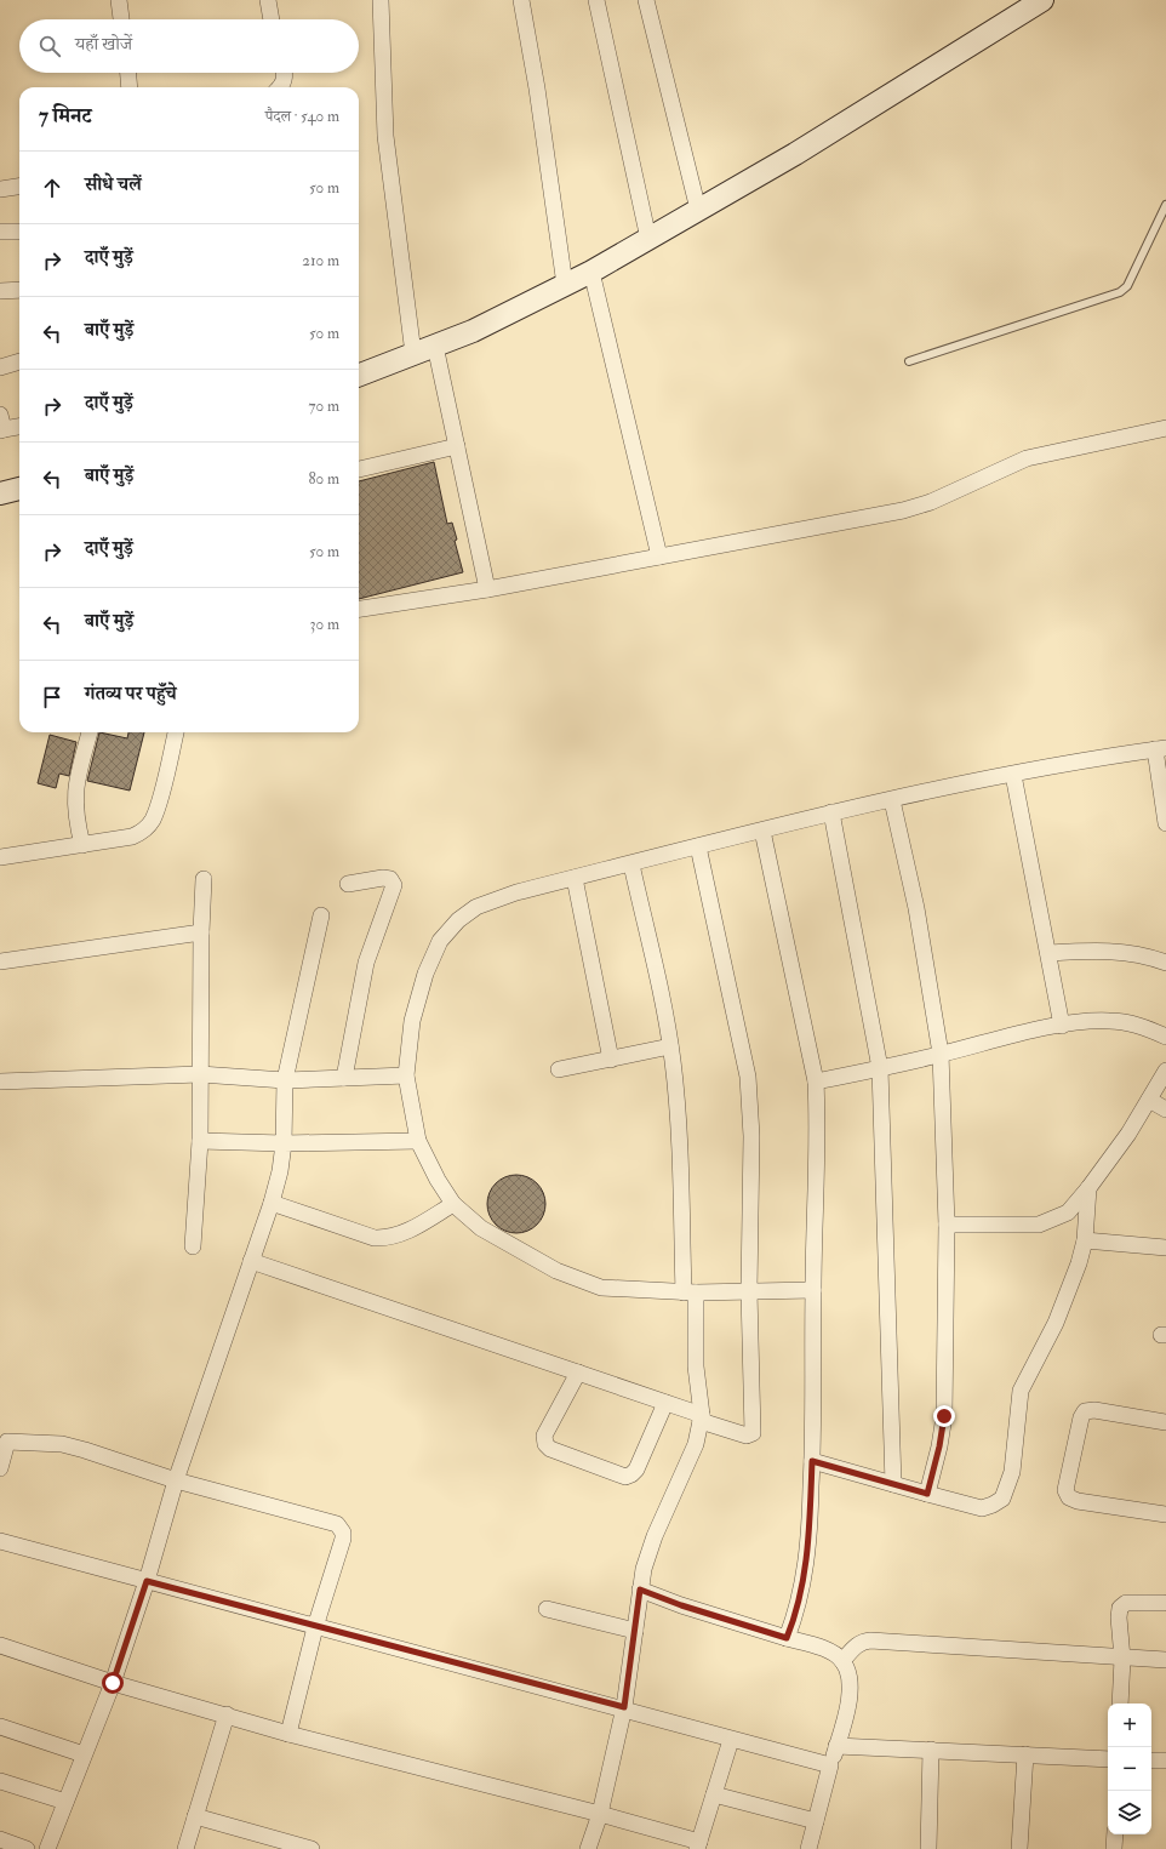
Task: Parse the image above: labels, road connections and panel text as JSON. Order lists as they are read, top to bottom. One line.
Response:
{"page":{"search":"यहाँ खोजें","heading":["7 मिनट","पैदल · 540 m"],"list":[["सीधे चलें","50 m"],["दाएँ मुड़ें","210 m"],["बाएँ मुड़ें","50 m"],["दाएँ मुड़ें","70 m"],["बाएँ मुड़ें","80 m"],["दाएँ मुड़ें","50 m"],["बाएँ मुड़ें","30 m"],"गंतव्य पर पहुँचे"],"map_buttons":["+","−"]}}
